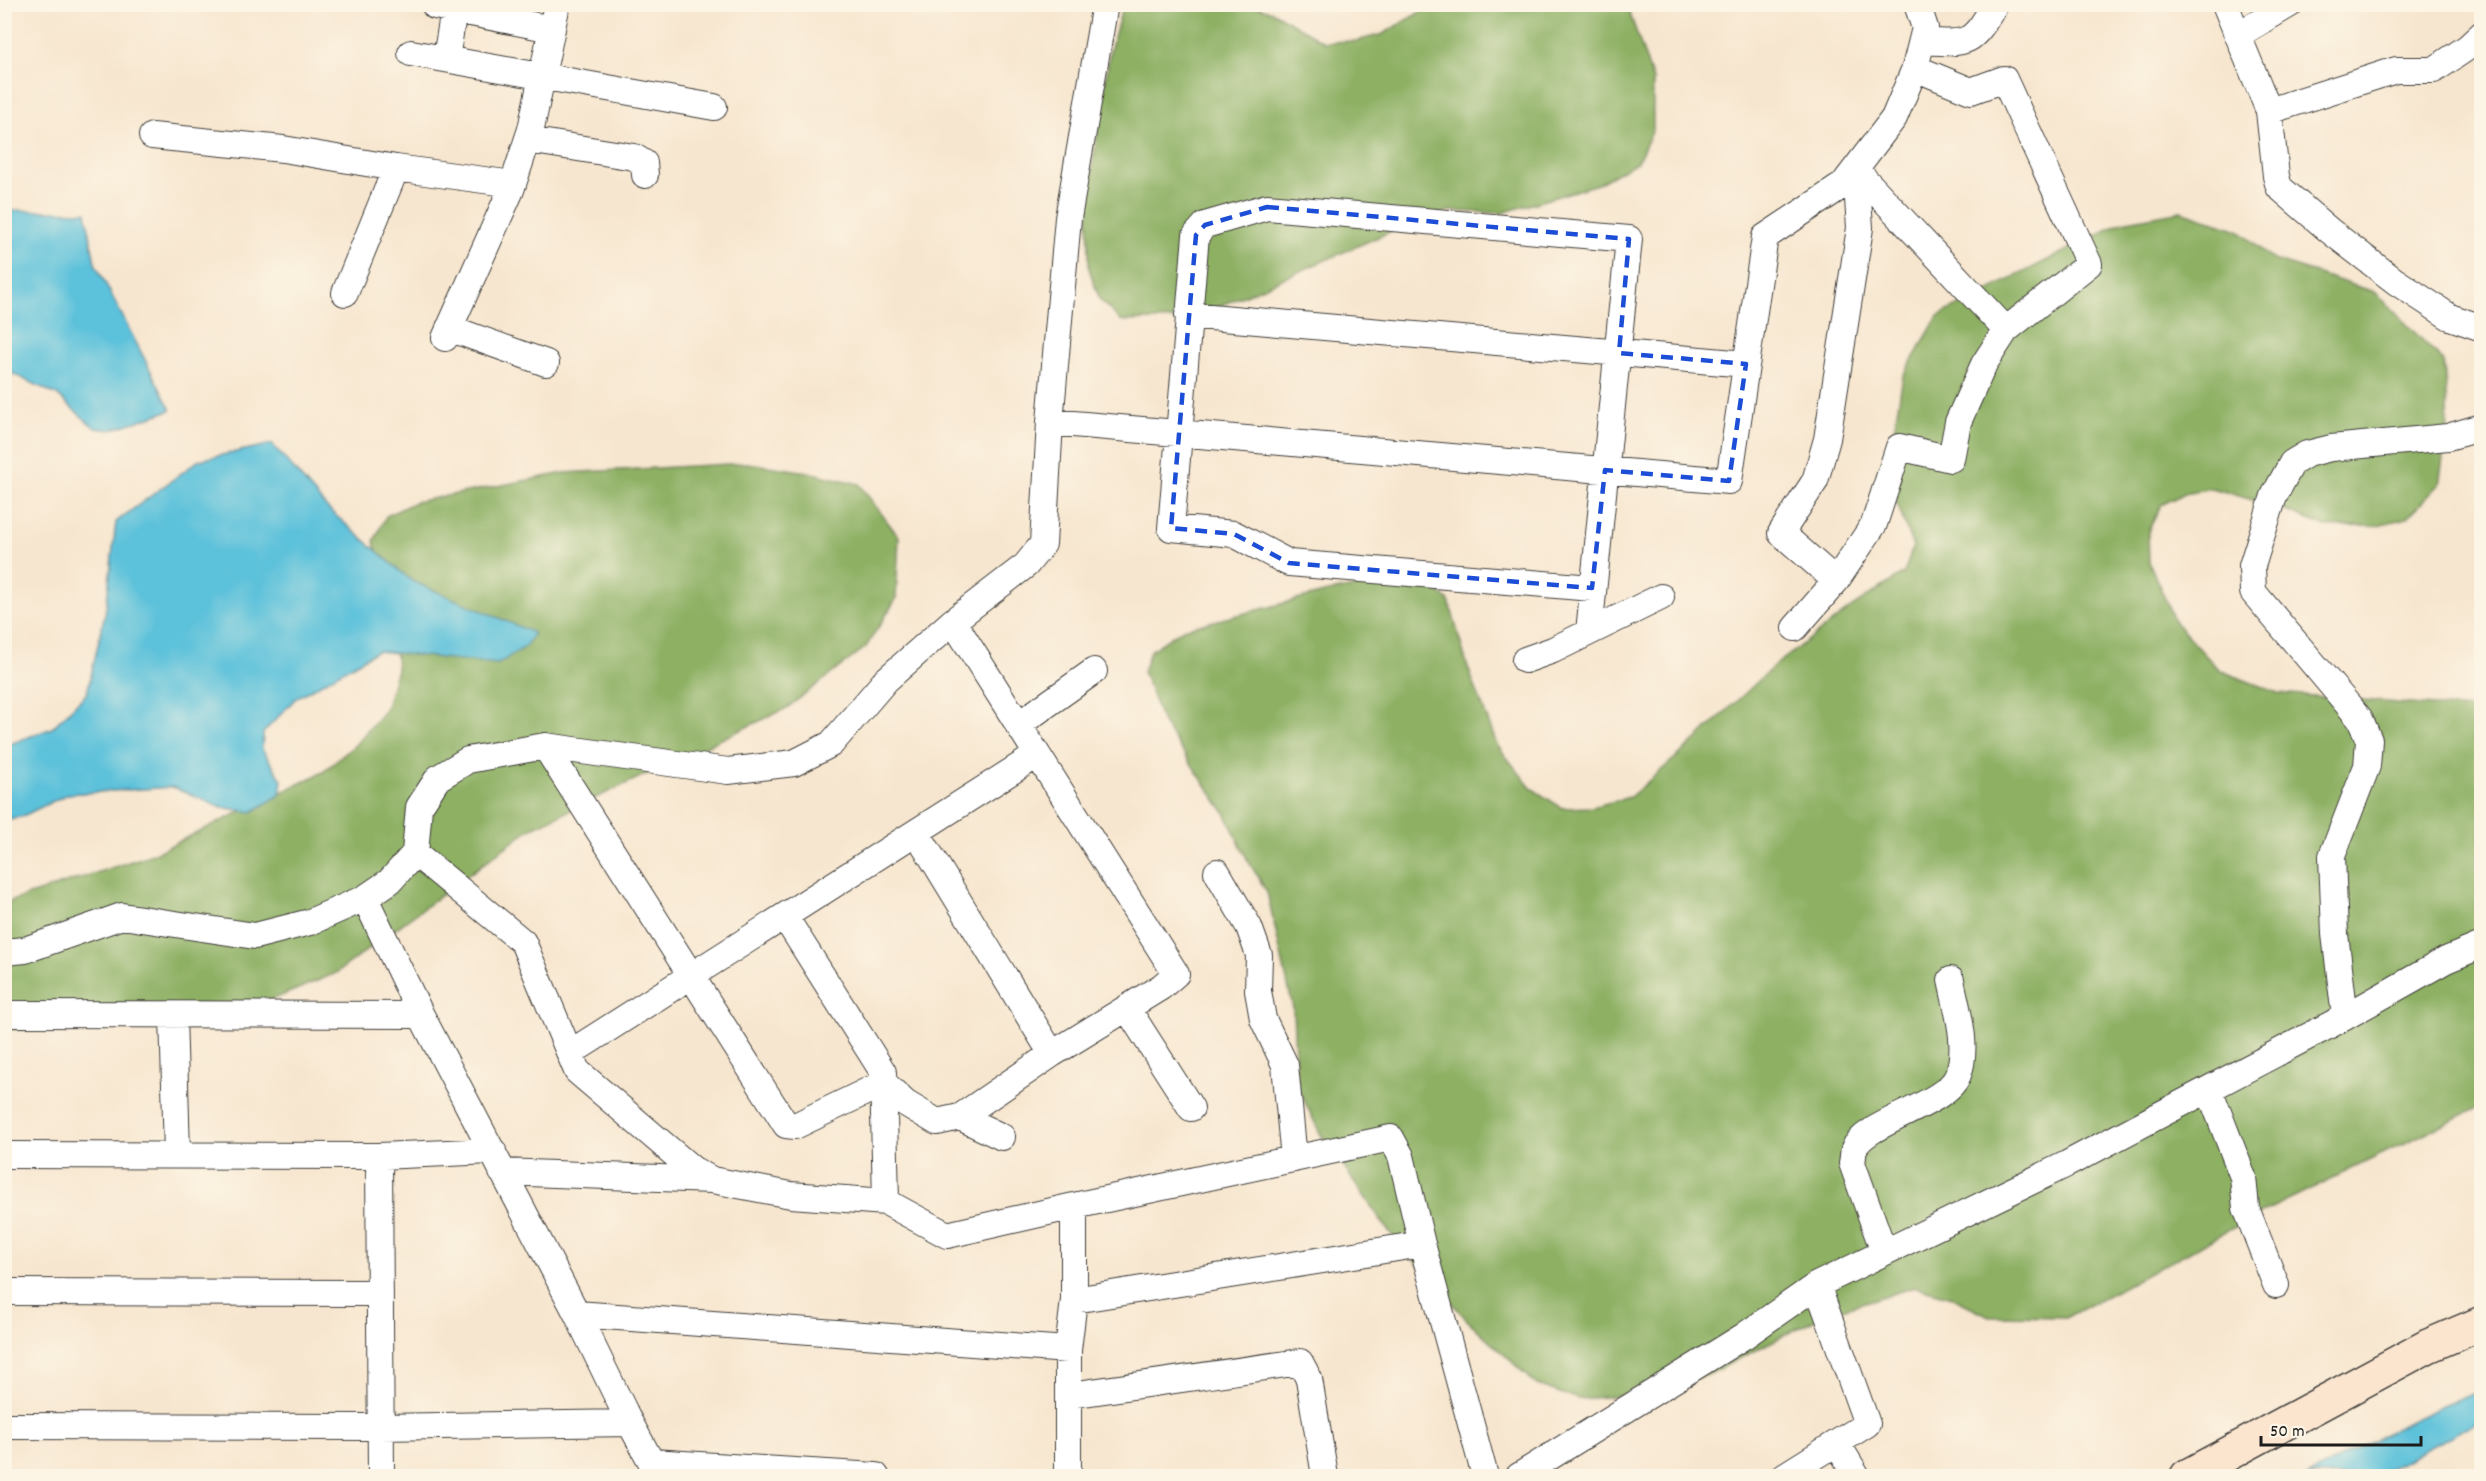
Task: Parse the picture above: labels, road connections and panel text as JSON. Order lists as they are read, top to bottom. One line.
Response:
{"scale_bar":"50 m"}
